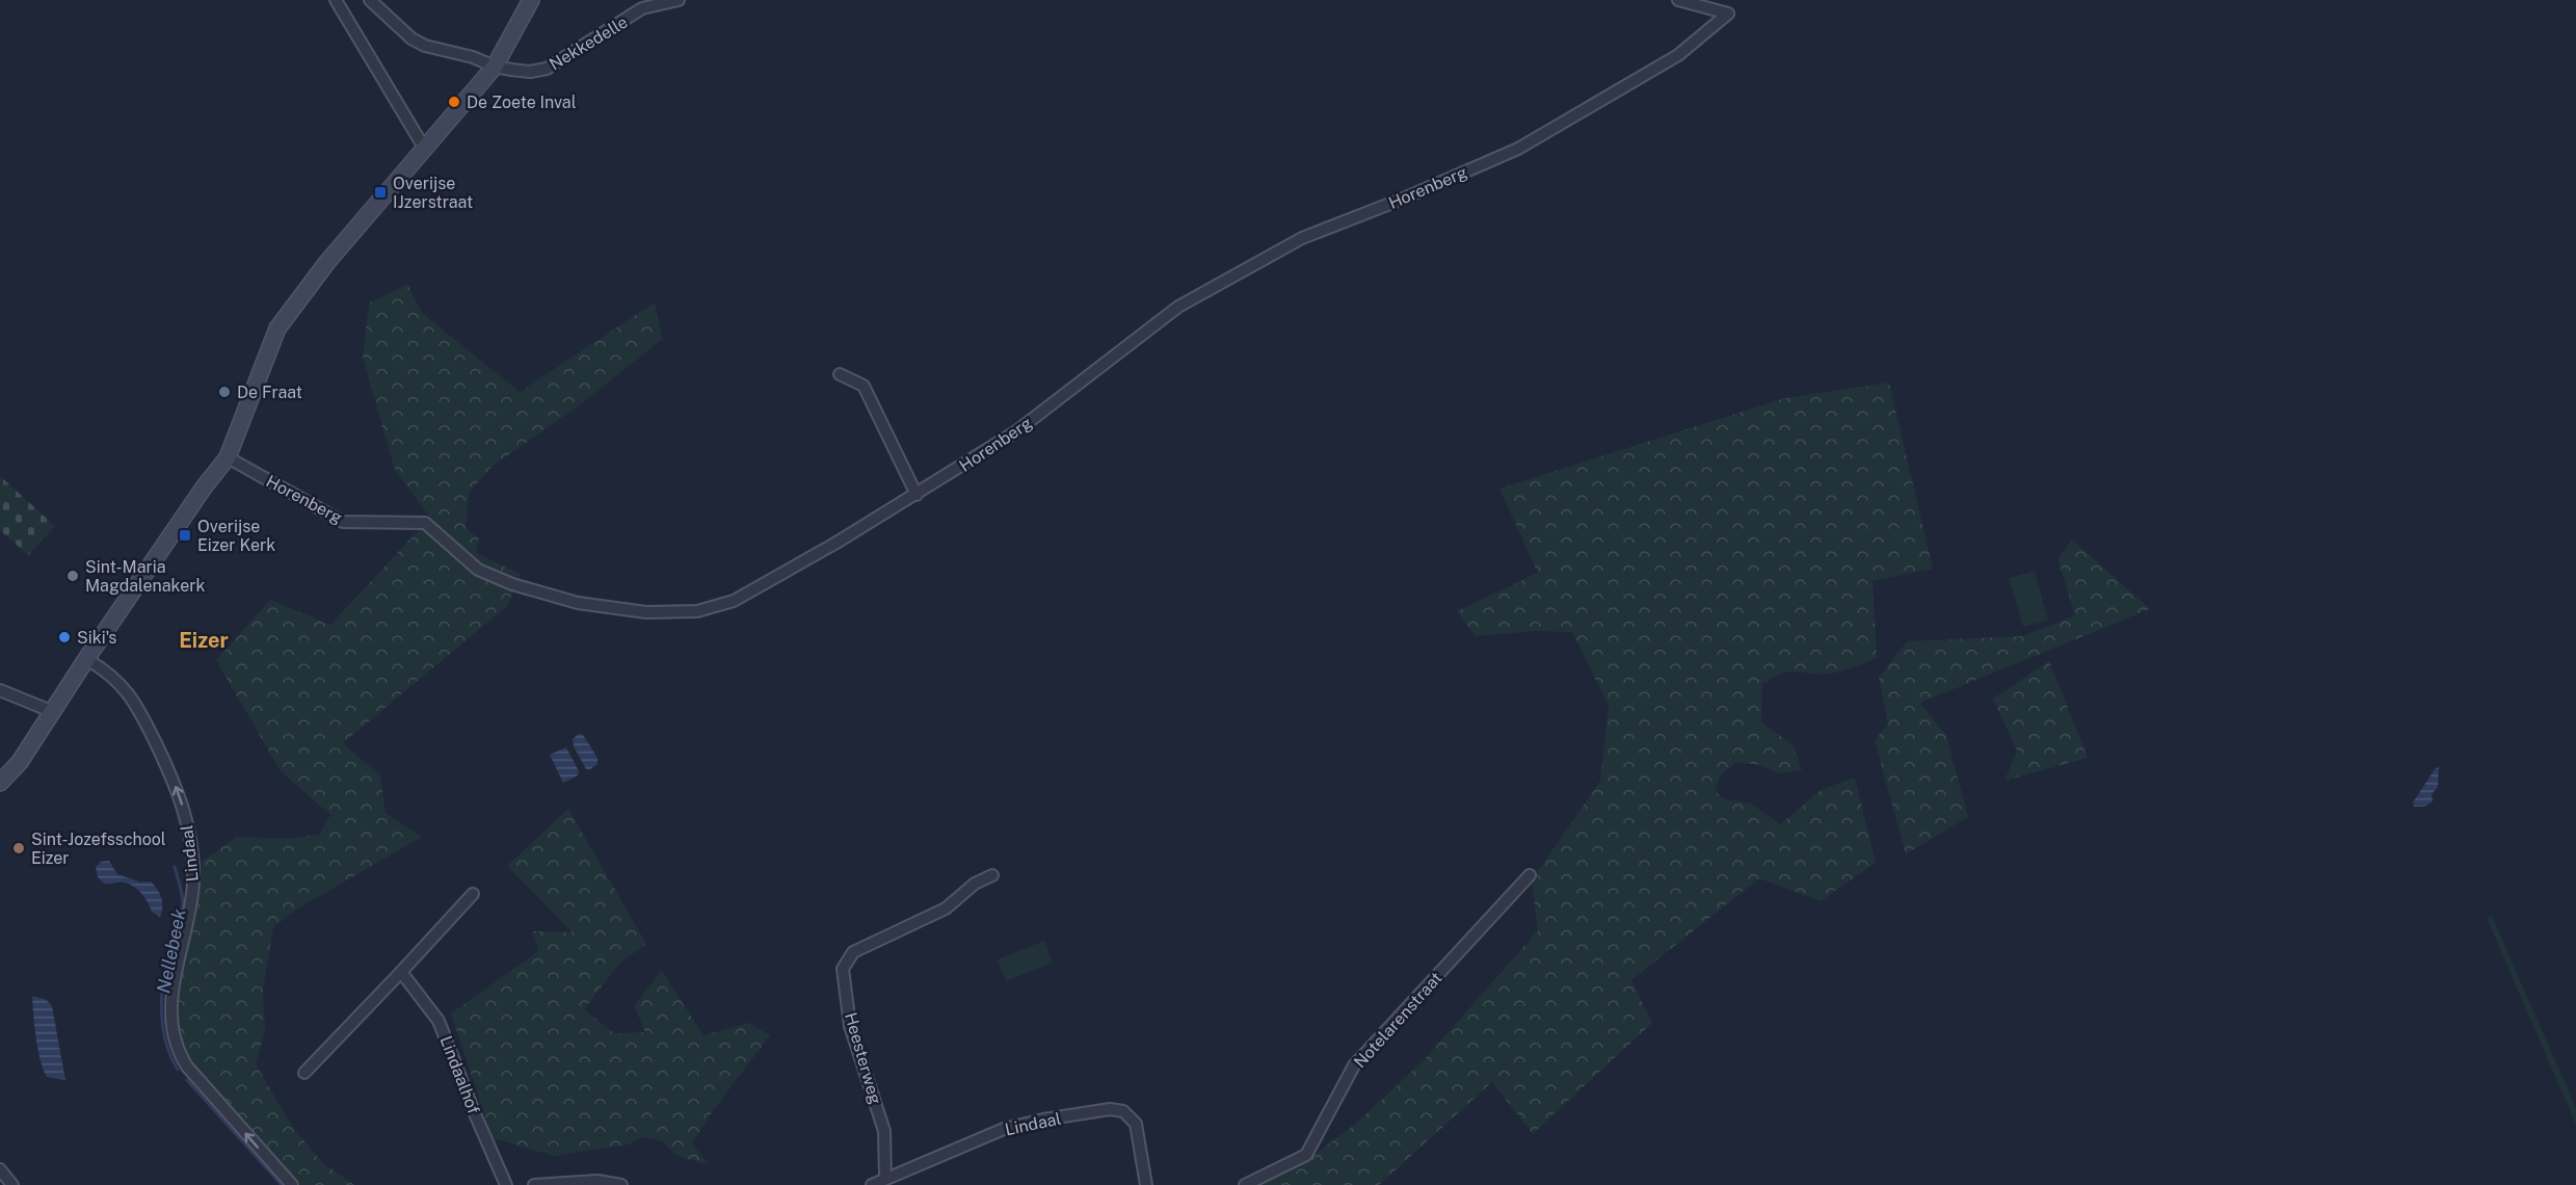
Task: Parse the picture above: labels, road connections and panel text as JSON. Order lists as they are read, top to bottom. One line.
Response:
{"streets":{"street":["Nekkedelle","Horenberg","Lindaal","Notelarenstraat","Heesterweg","Lindaalhof"]},"crossings":[["Lindaal","Heesterweg"]],"one_way":["Lindaal"],"districts":["Eizer"],"water":["Nellebeek"],"places":{"other":["De Zoete Inval","De Fraat","Sint-Maria Magdalenakerk","Siki's","Sint-Jozefsschool Eizer"],"transit":["Overijse IJzerstraat","Overijse Eizer Kerk"]}}
